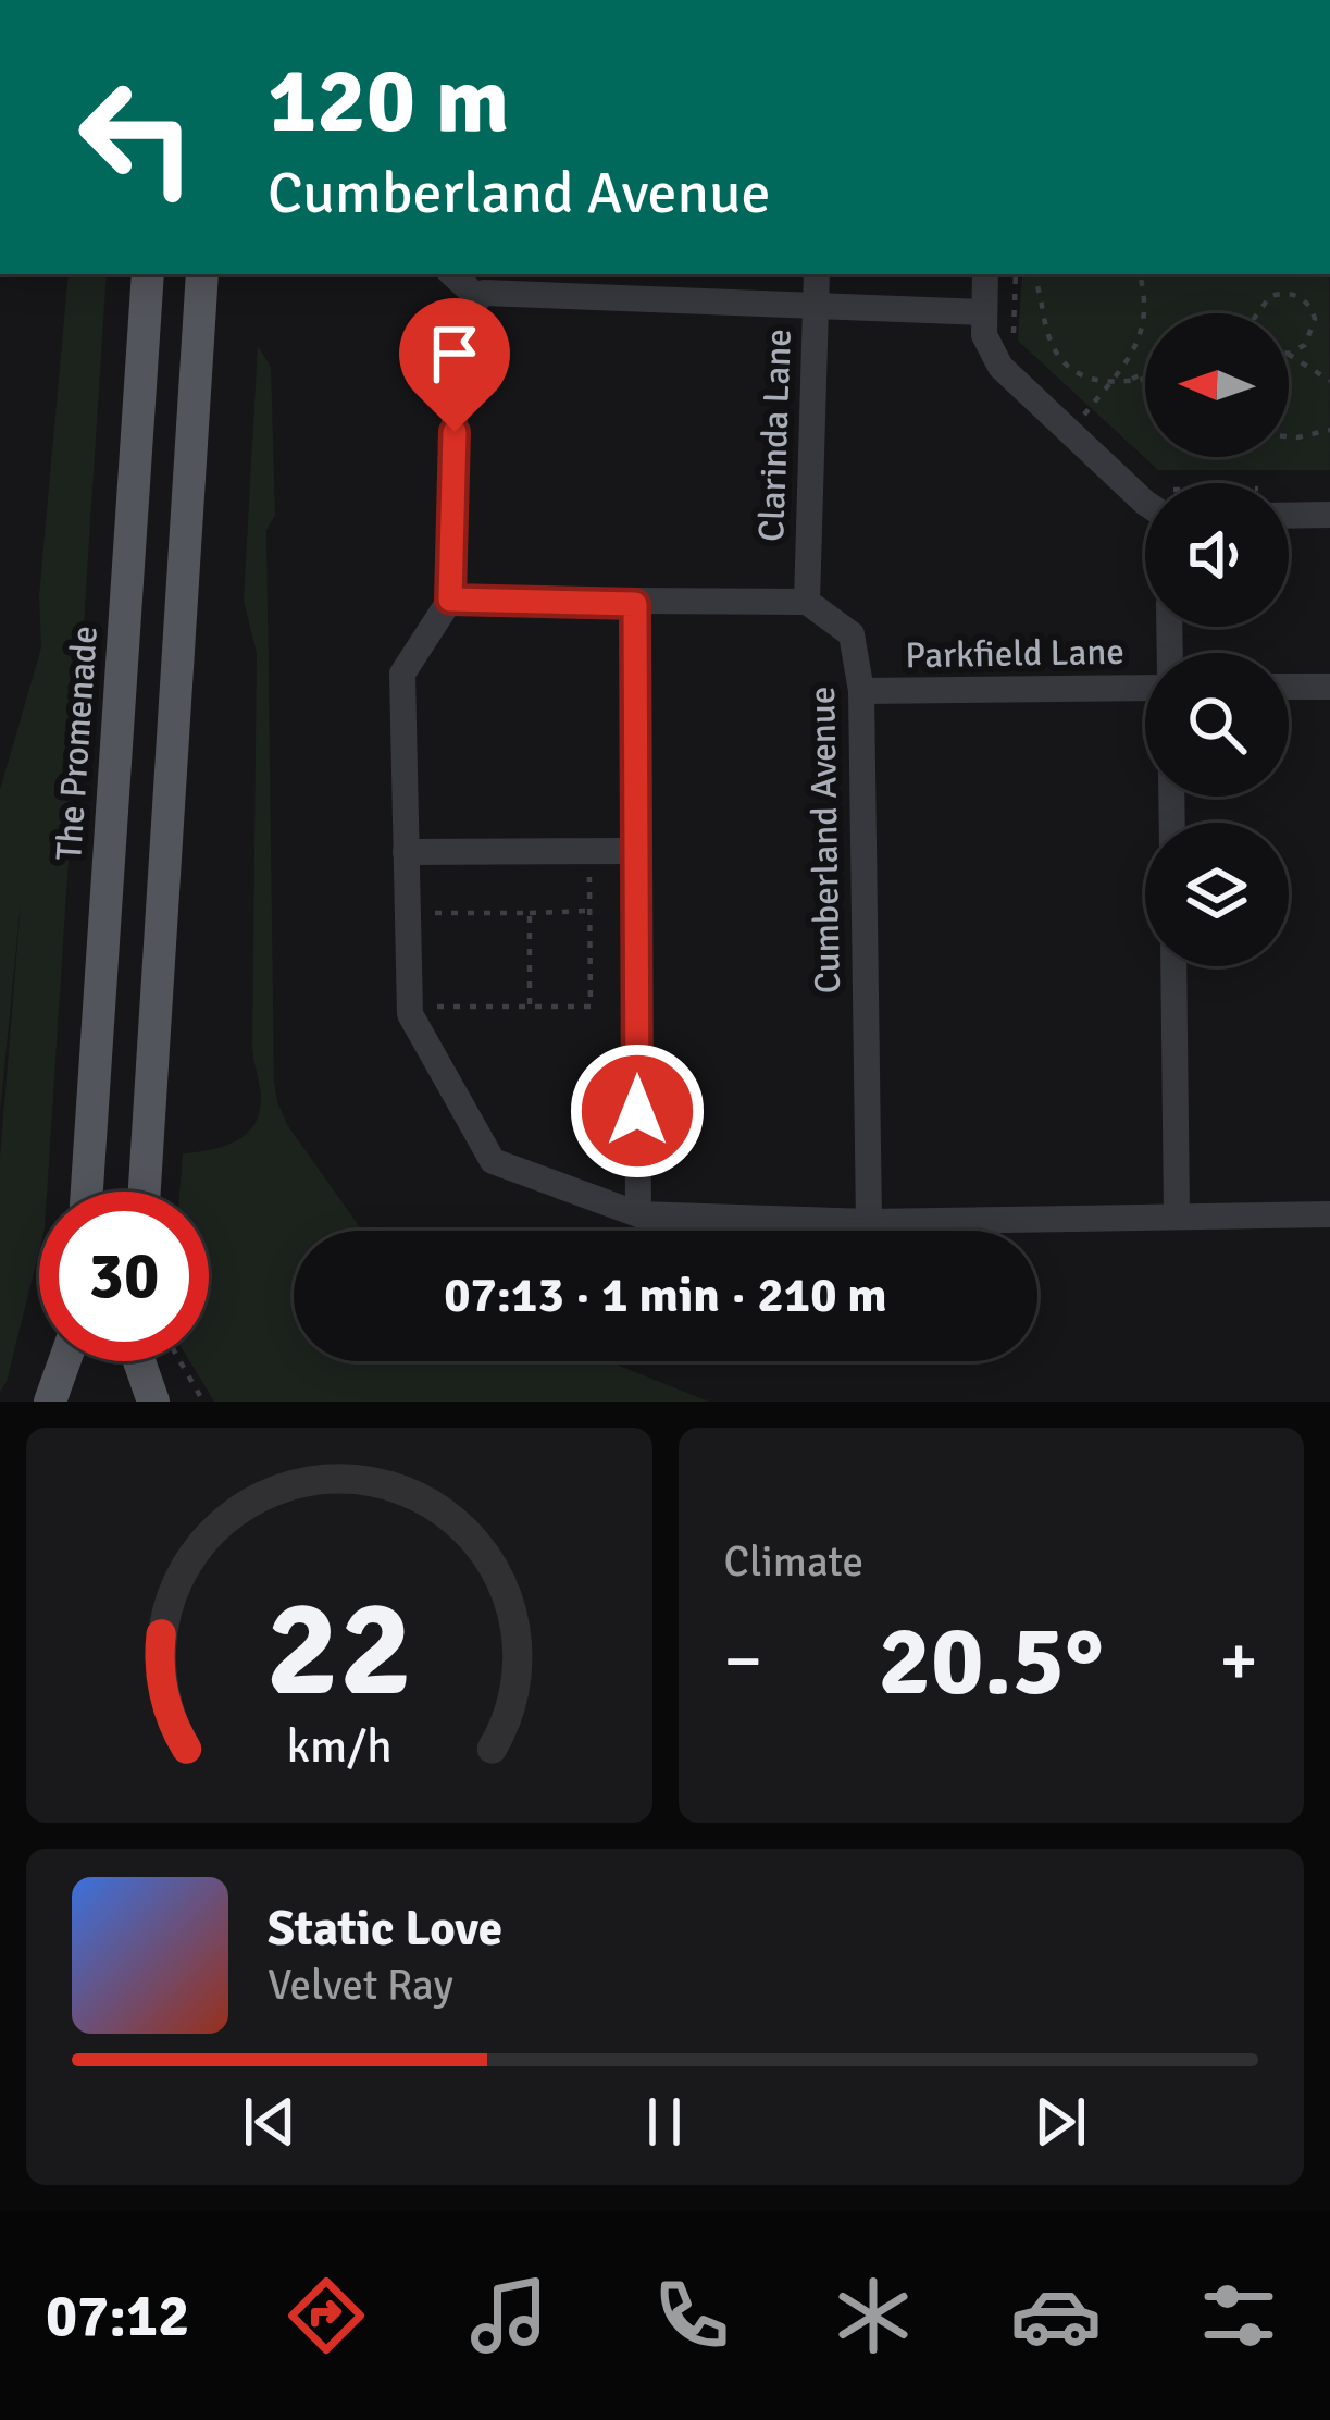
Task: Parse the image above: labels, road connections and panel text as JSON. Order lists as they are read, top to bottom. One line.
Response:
{"streets":{"main road":["The Promenade"],"street":["Clarinda Lane","Parkfield Lane","Cumberland Avenue"]},"crossings":[["Clarinda Lane","Cumberland Avenue"],["Parkfield Lane","Cumberland Avenue"]],"north":"left","page":{"turn":["120 m","Cumberland Avenue"],"limit":"30","trip":"07:13 · 1 min · 210 m","tile":"Climate","heat":["−","20.5°","+"],"song":["Static Love","Velvet Ray"],"tabs":"07:12","gauge":["22","km/h"]}}
